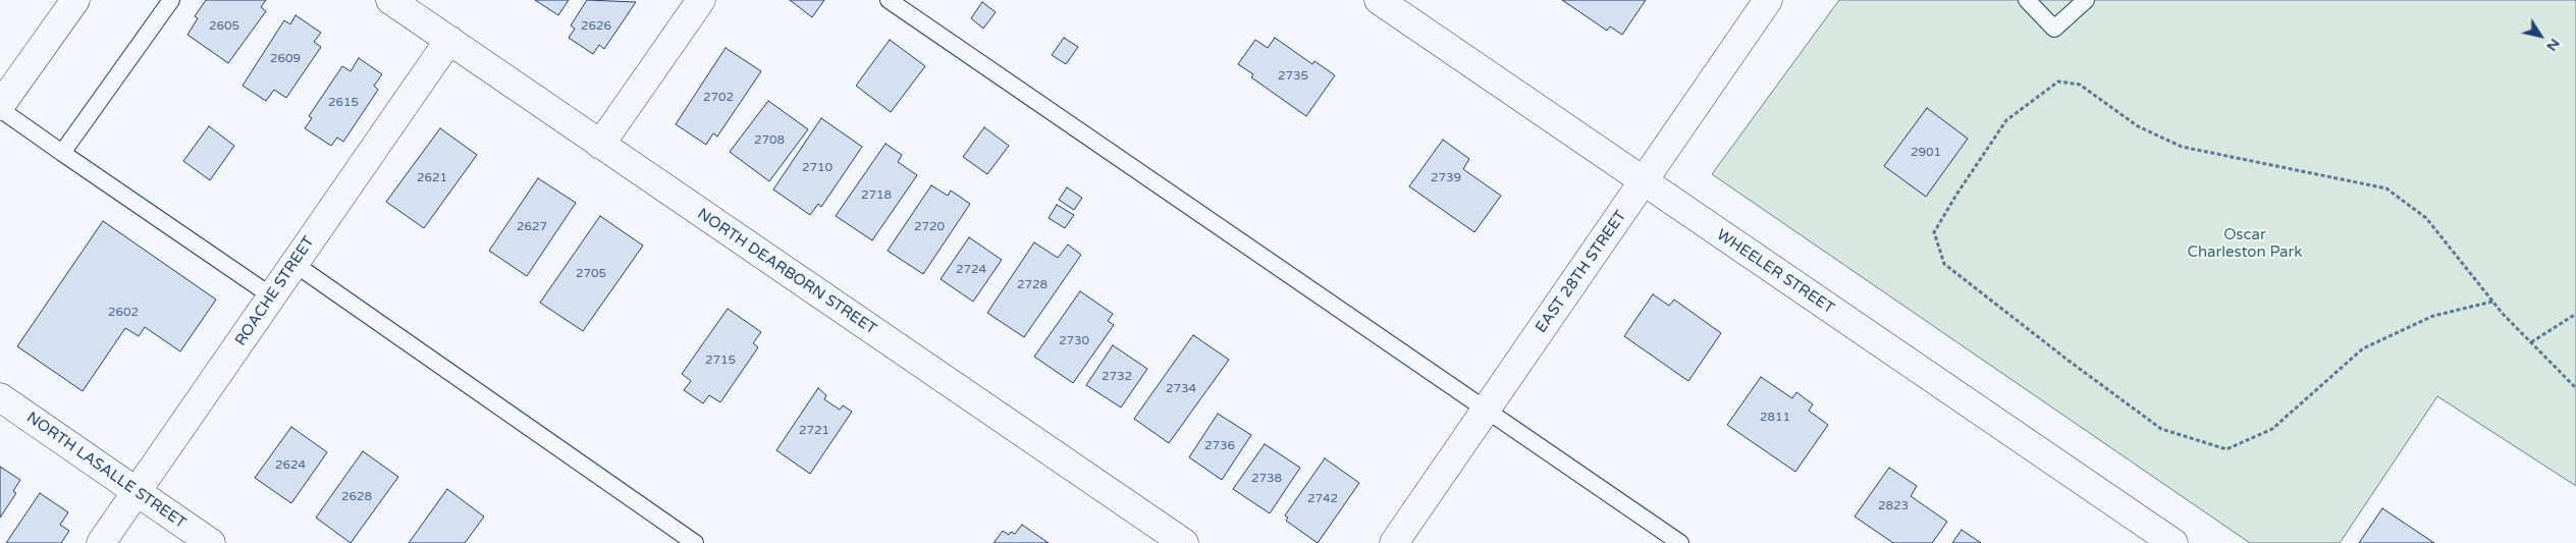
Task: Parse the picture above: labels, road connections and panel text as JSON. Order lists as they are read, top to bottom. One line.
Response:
{"streets":{"street":["NORTH DEARBORN STREET","EAST 28TH STREET","WHEELER STREET","ROACHE STREET","NORTH LASALLE STREET"]},"crossings":[["NORTH DEARBORN STREET","ROACHE STREET"],["EAST 28TH STREET","WHEELER STREET"],["ROACHE STREET","NORTH LASALLE STREET"]],"parks":["Oscar Charleston Park"],"house_numbers":["2605","2626","2609","2735","2702","2615","2708","2901","2710","2621","2739","2718","2627","2720","2724","2705","2728","2602","2730","2715","2732","2734","2811","2721","2736","2624","2738","2628","2742","2823"],"north":"bottom right"}
